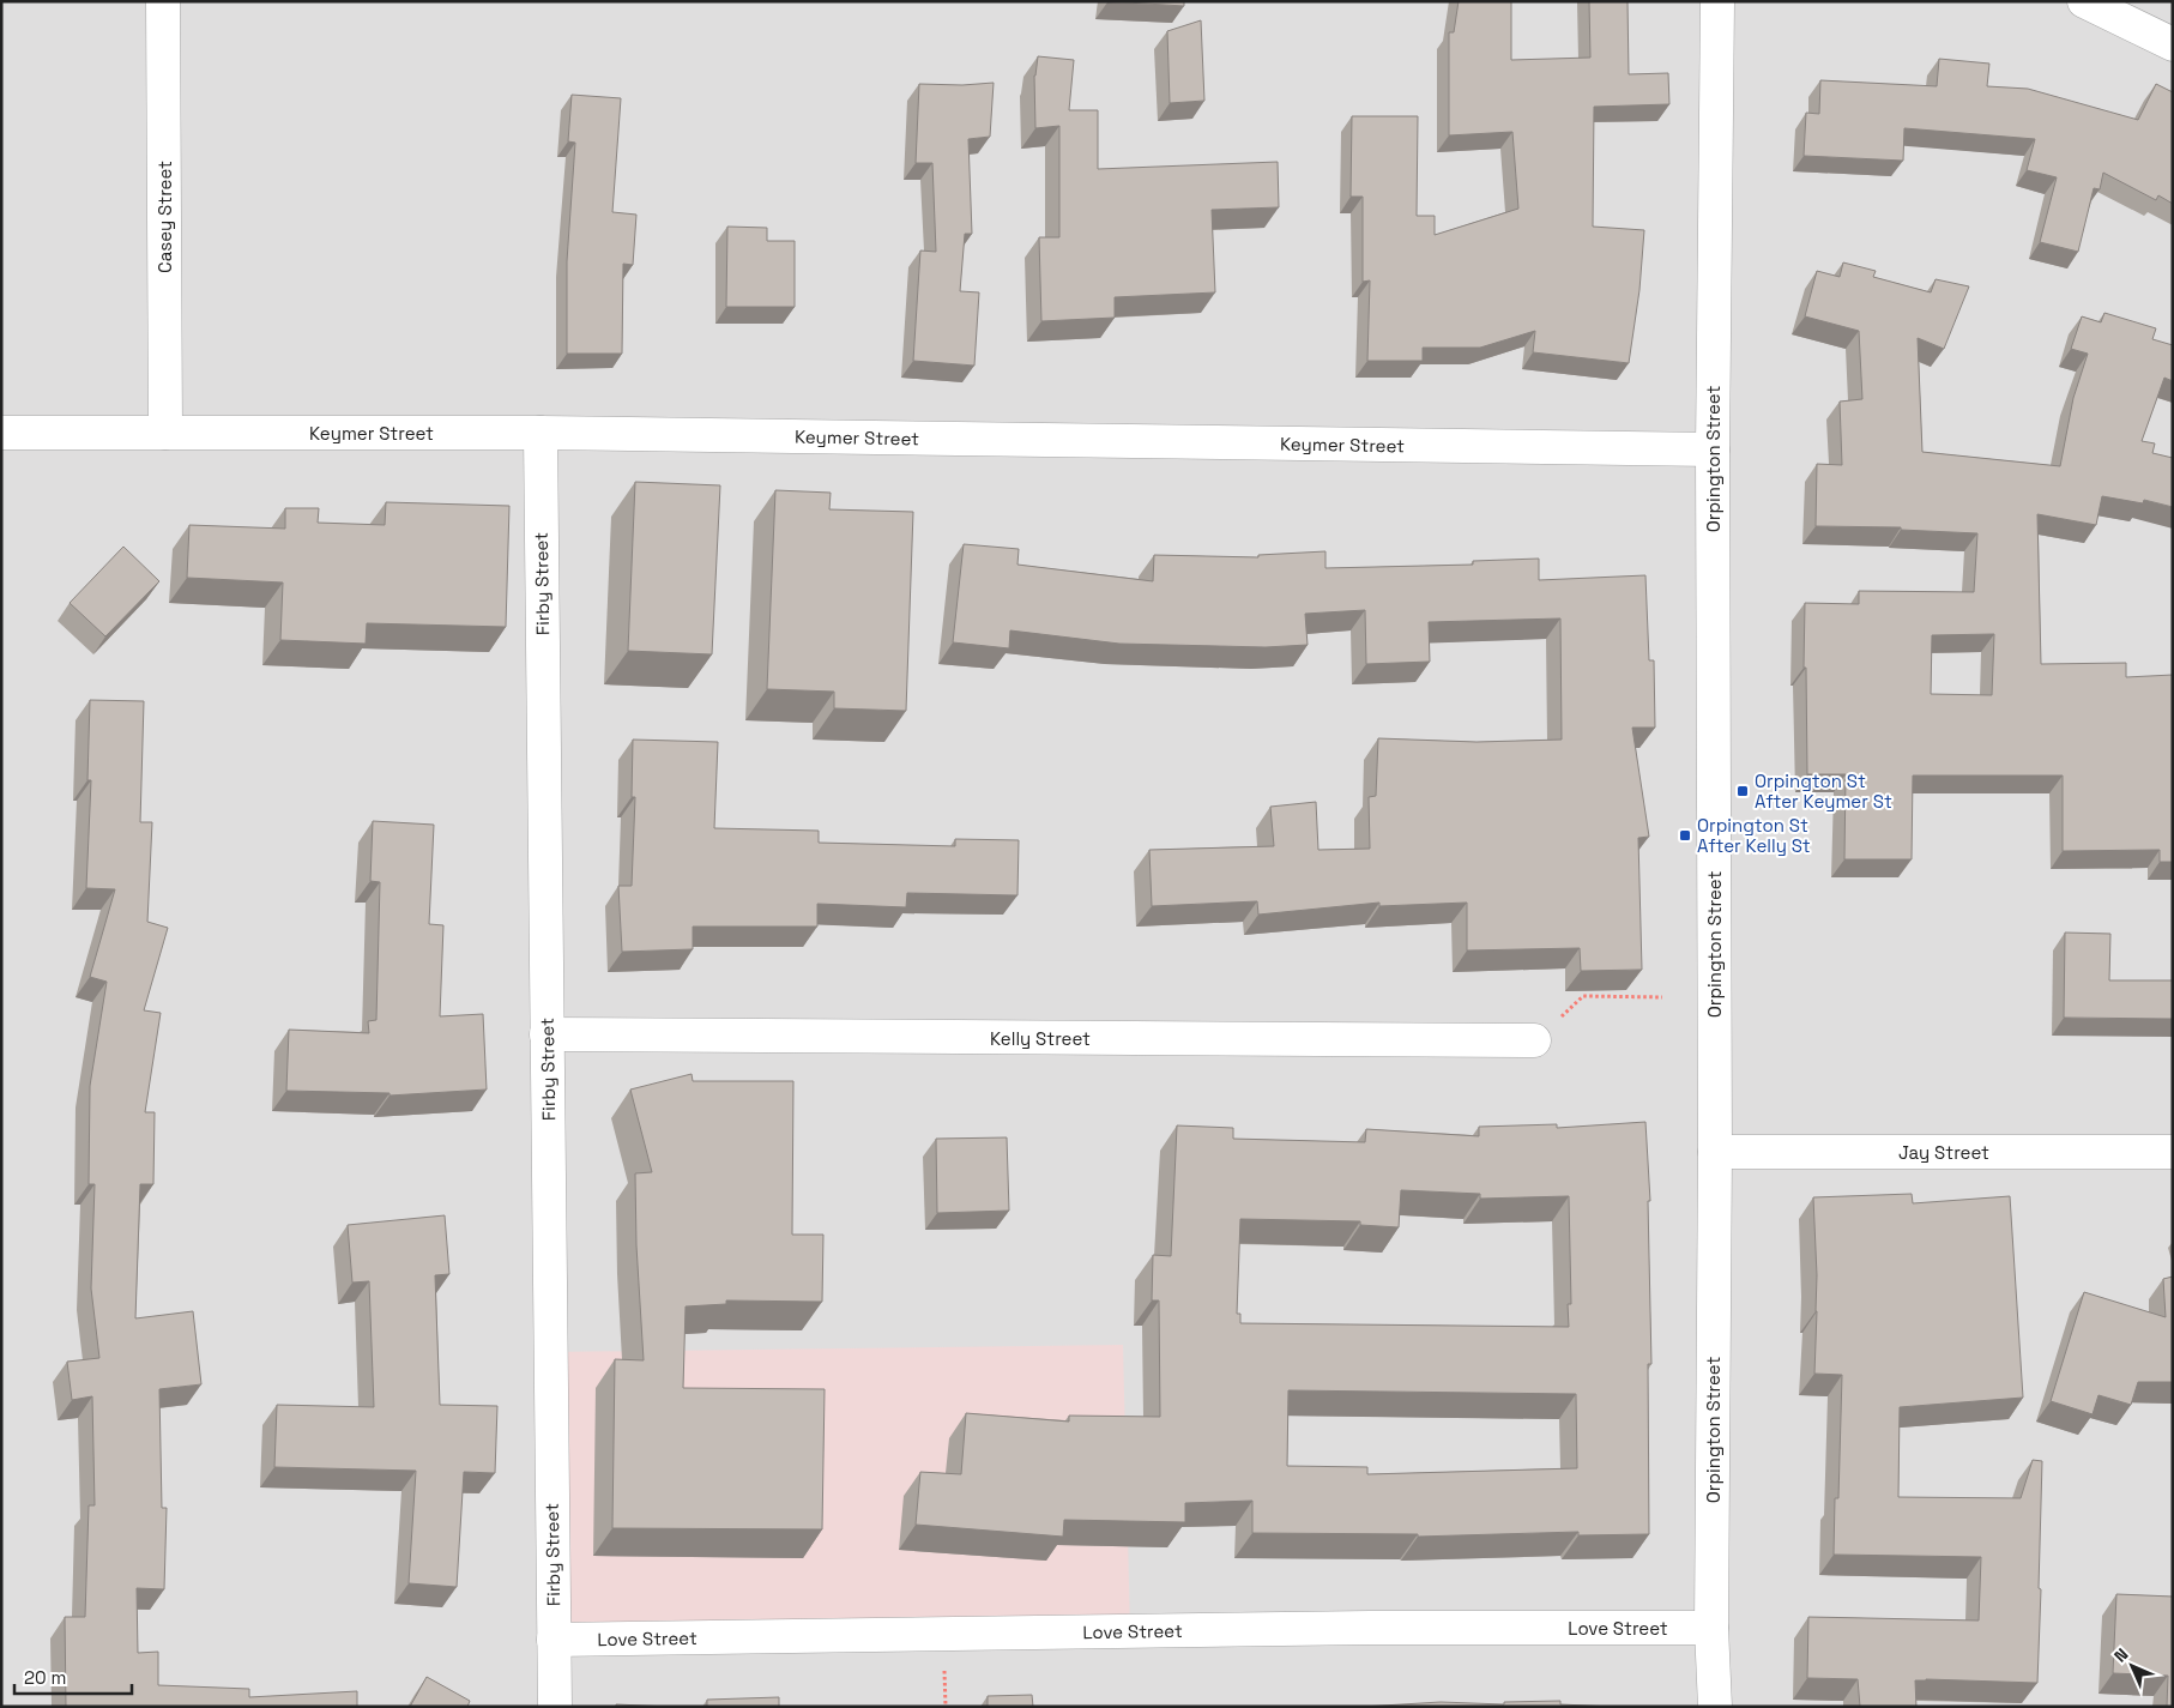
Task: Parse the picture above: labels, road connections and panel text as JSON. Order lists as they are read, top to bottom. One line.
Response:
{"streets":{"street":["Casey Street","Keymer Street","Orpington Street","Firby Street","Kelly Street","Jay Street","Love Street"]},"crossings":[["Casey Street","Keymer Street"],["Keymer Street","Orpington Street"],["Keymer Street","Firby Street"],["Orpington Street","Jay Street"],["Orpington Street","Love Street"],["Firby Street","Kelly Street"],["Firby Street","Love Street"]],"places":{"transit":["Orpington St After Keymer St","Orpington St After Kelly St"]},"scale_bar":"20 m","north":"top left"}
